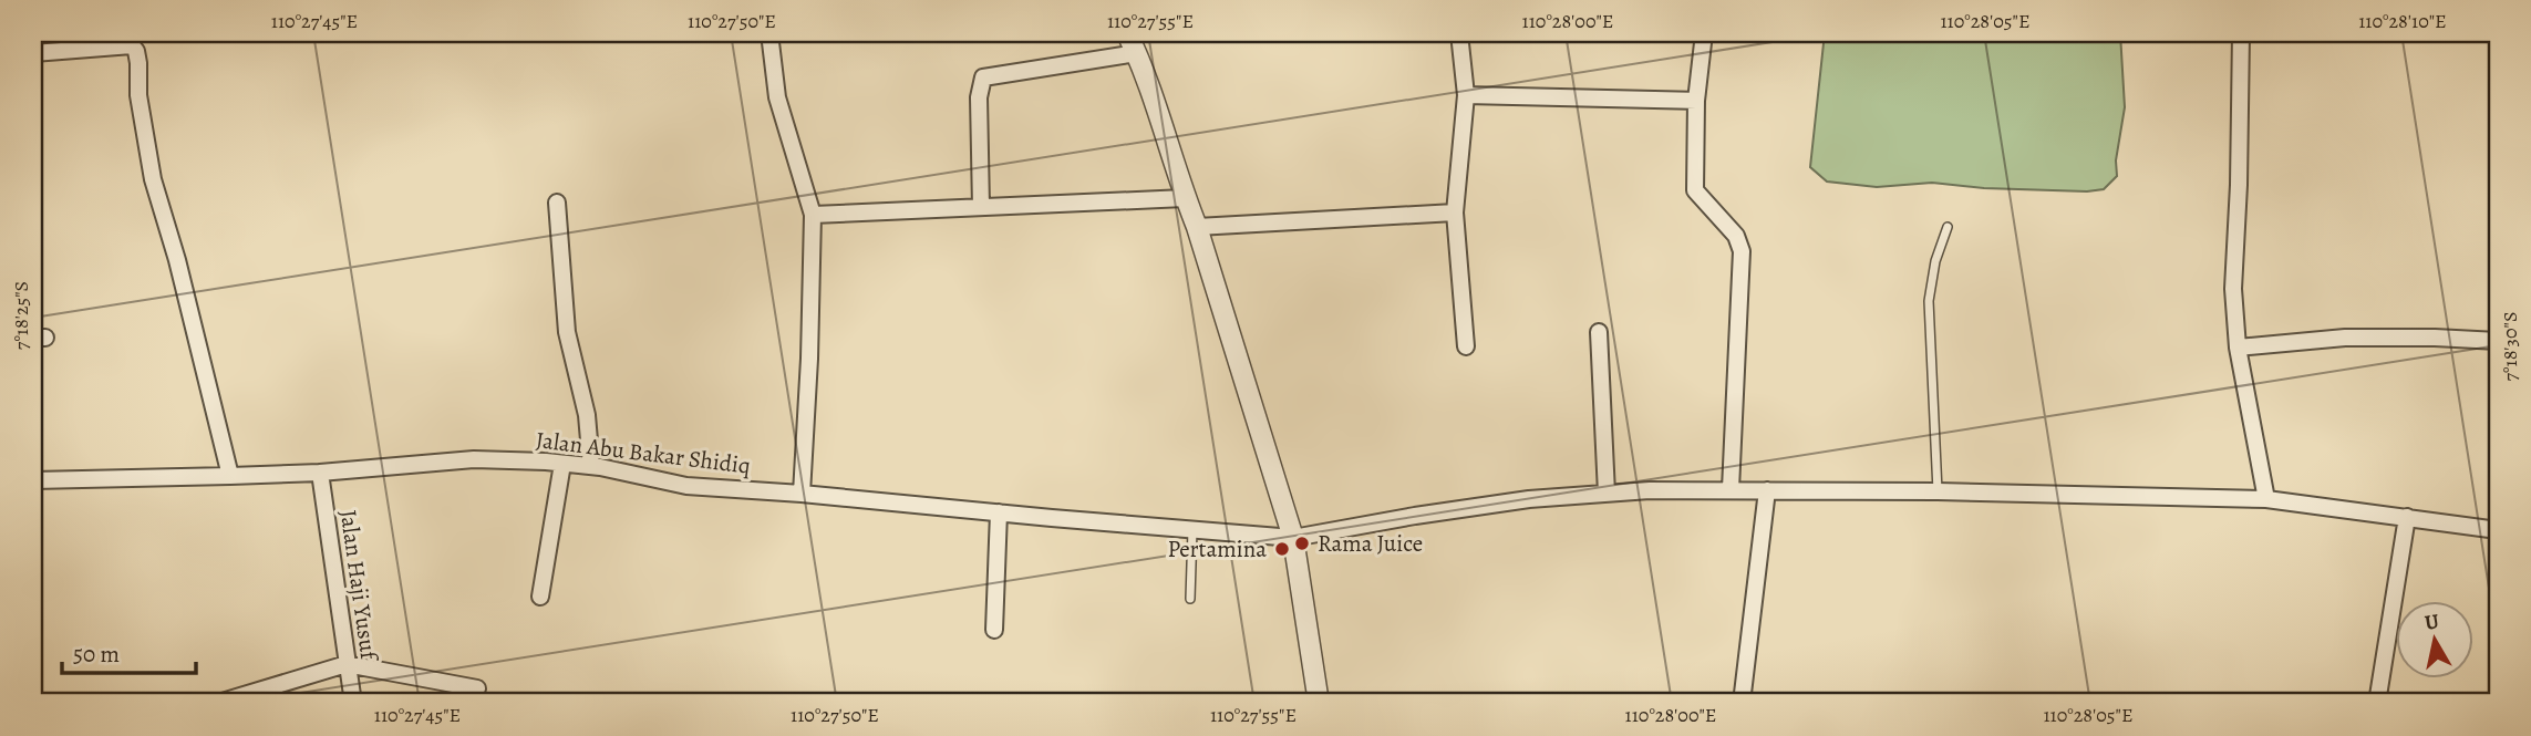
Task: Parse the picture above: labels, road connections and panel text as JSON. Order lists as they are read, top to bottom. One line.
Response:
{"streets":{"street":["Jalan Abu Bakar Shidiq","Jalan Haji Yusuf"]},"crossings":[["Jalan Abu Bakar Shidiq","Jalan Haji Yusuf"]],"places":["Rama Juice","Pertamina"],"scale_bar":"50 m","north":"top","coordinates":["110°27'45\"E","110°27'50\"E","110°27'55\"E","110°28'00\"E","110°28'05\"E","110°28'10\"E","7°18'25\"S","7°18'30\"S"]}
